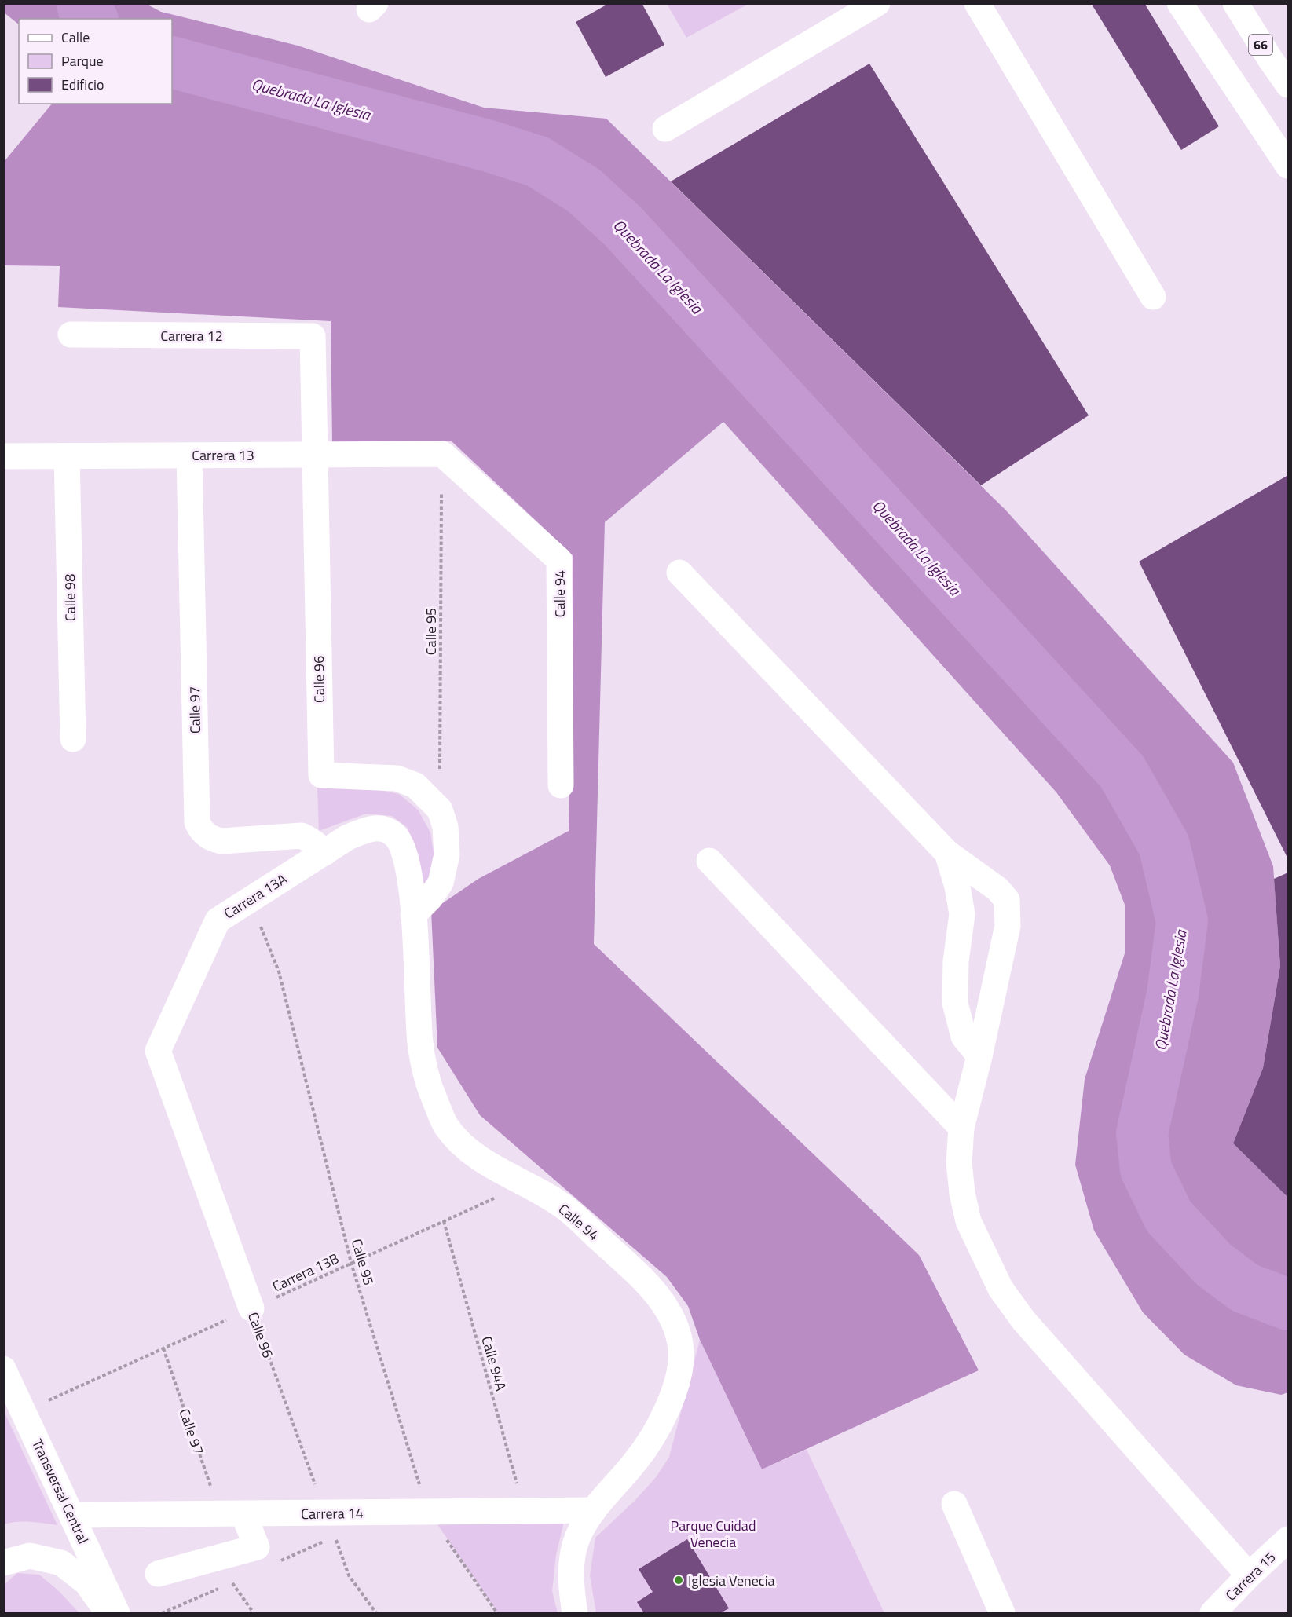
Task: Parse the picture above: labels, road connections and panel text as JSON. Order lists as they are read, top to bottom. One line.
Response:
{"streets":{"main road":["66","Carrera 12","Carrera 13","Calle 94","Calle 98","Calle 96","Calle 97","Carrera 13A","Transversal Central","Carrera 14","Carrera 15"],"path":["Calle 95","Carrera 13B","Calle 94A"]},"crossings":[["Carrera 12","Calle 96"],["Carrera 13","Calle 94"],["Carrera 13","Calle 98"],["Carrera 13","Calle 95"],["Carrera 13","Calle 96"],["Carrera 13","Calle 97"],["Calle 94","Calle 95"],["Calle 94","Carrera 13A"],["Calle 94","Carrera 13B"],["Calle 94","Carrera 14"],["Calle 95","Calle 96"],["Calle 95","Carrera 13A"],["Calle 95","Carrera 13B"],["Calle 95","Carrera 14"],["Calle 96","Carrera 13A"],["Calle 96","Carrera 13B"],["Calle 96","Carrera 14"],["Calle 97","Carrera 13A"],["Calle 97","Carrera 13B"],["Calle 97","Carrera 14"],["Carrera 13B","Calle 94A"],["Calle 94A","Carrera 14"],["Transversal Central","Carrera 14"]],"water":["Quebrada La Iglesia"],"parks":["Parque Cuidad Venecia"],"places":["Iglesia Venecia"],"legend":["Calle","Parque","Edificio"]}
